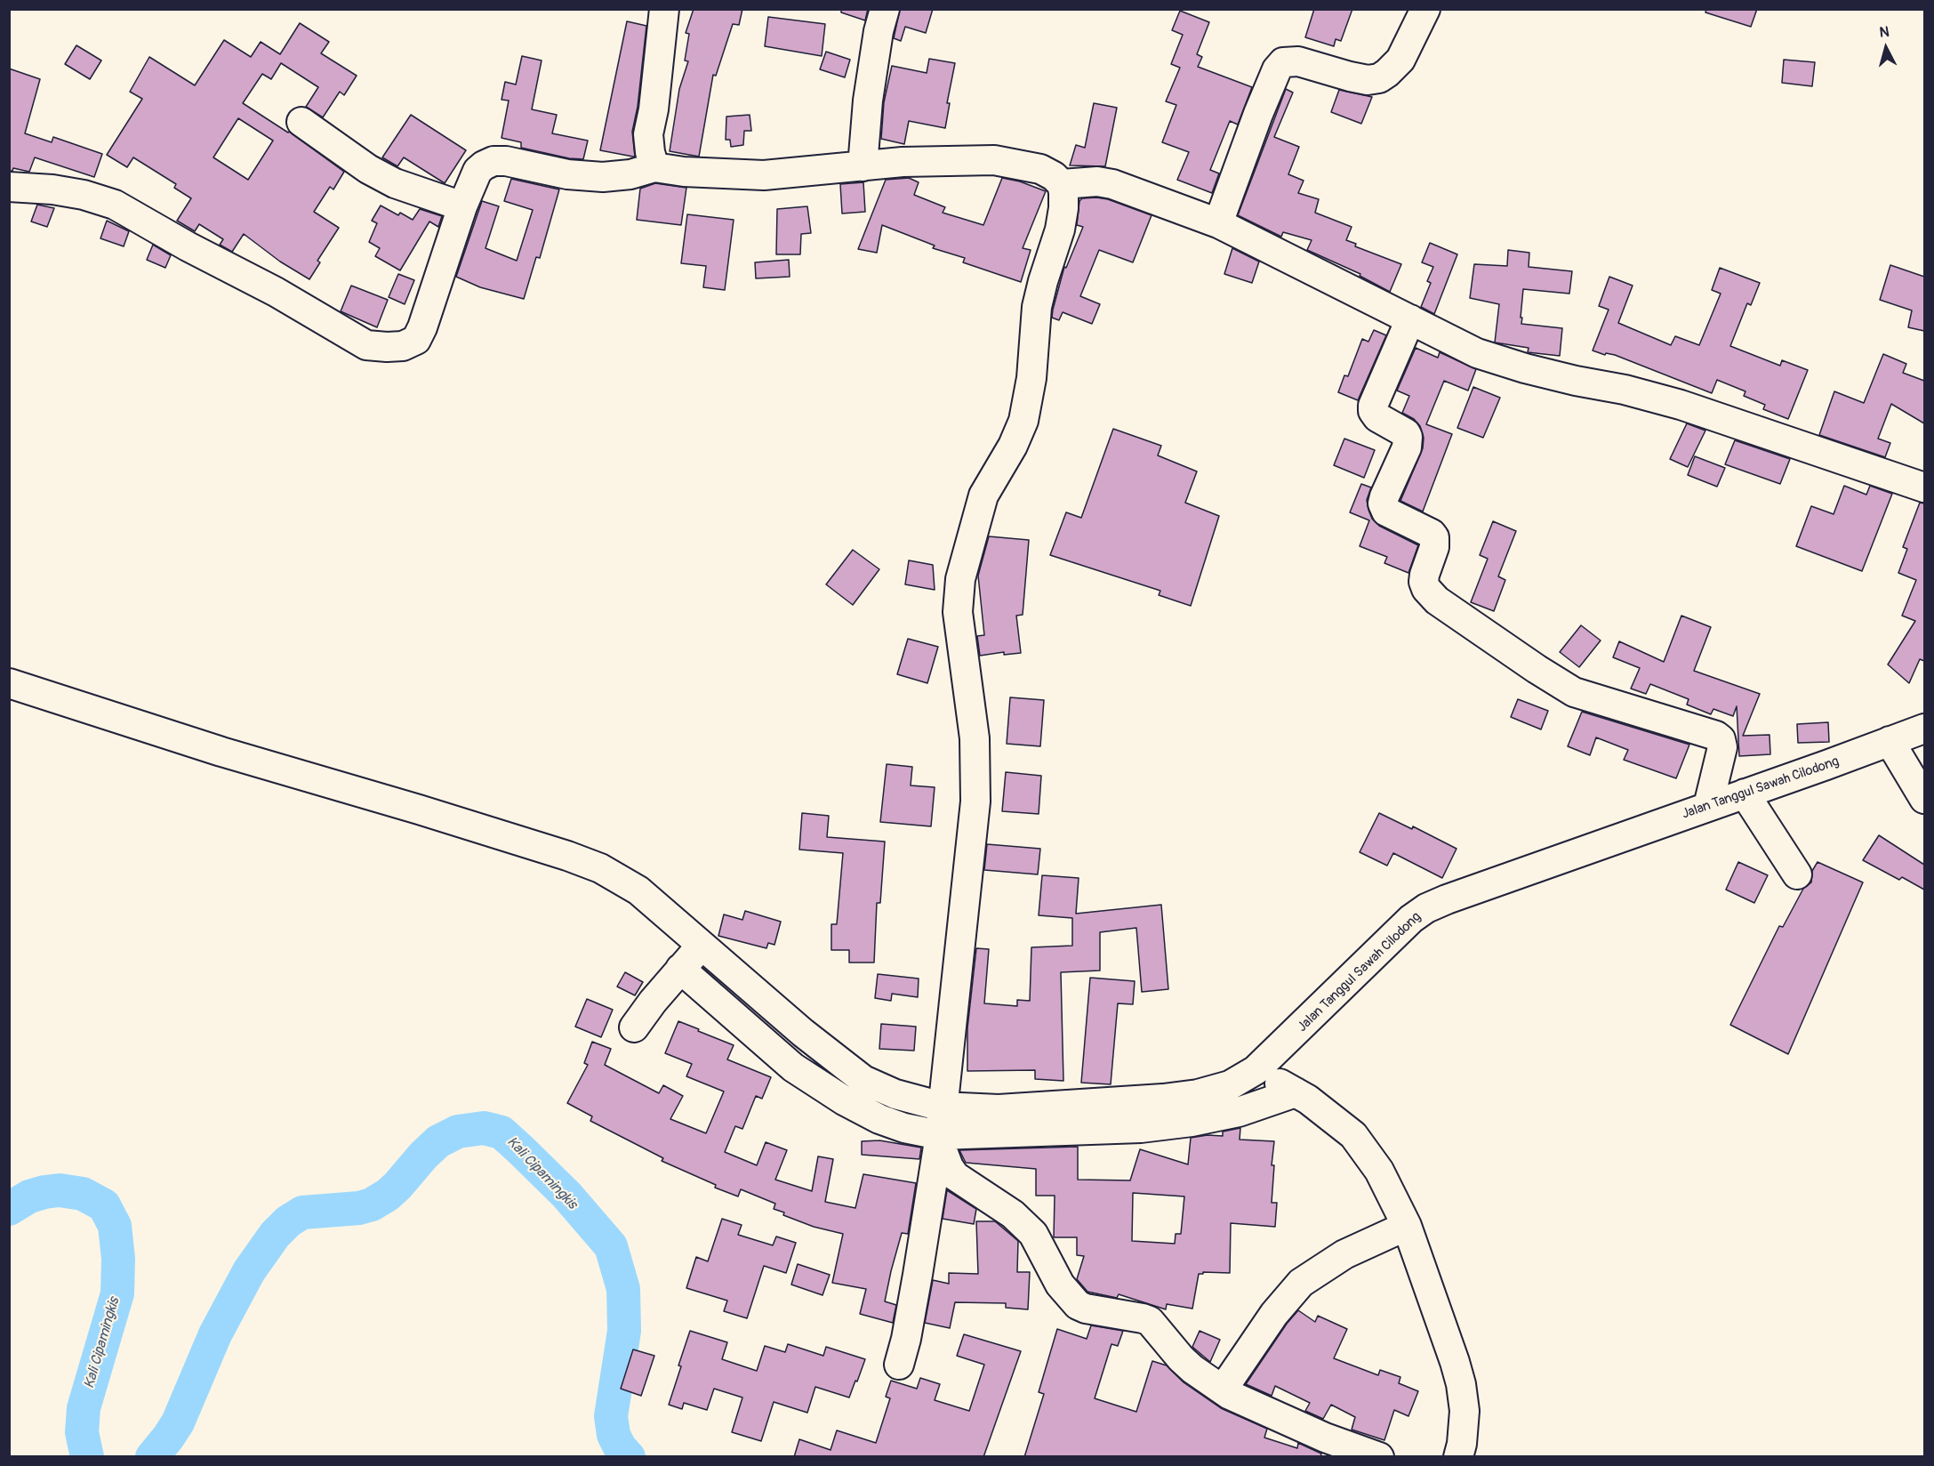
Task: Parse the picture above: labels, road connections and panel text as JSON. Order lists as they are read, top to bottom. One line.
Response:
{"streets":{"street":["Jalan Tanggul Sawah Cilodong"]},"water":["Kali Cipamingkis"],"north":"top"}
